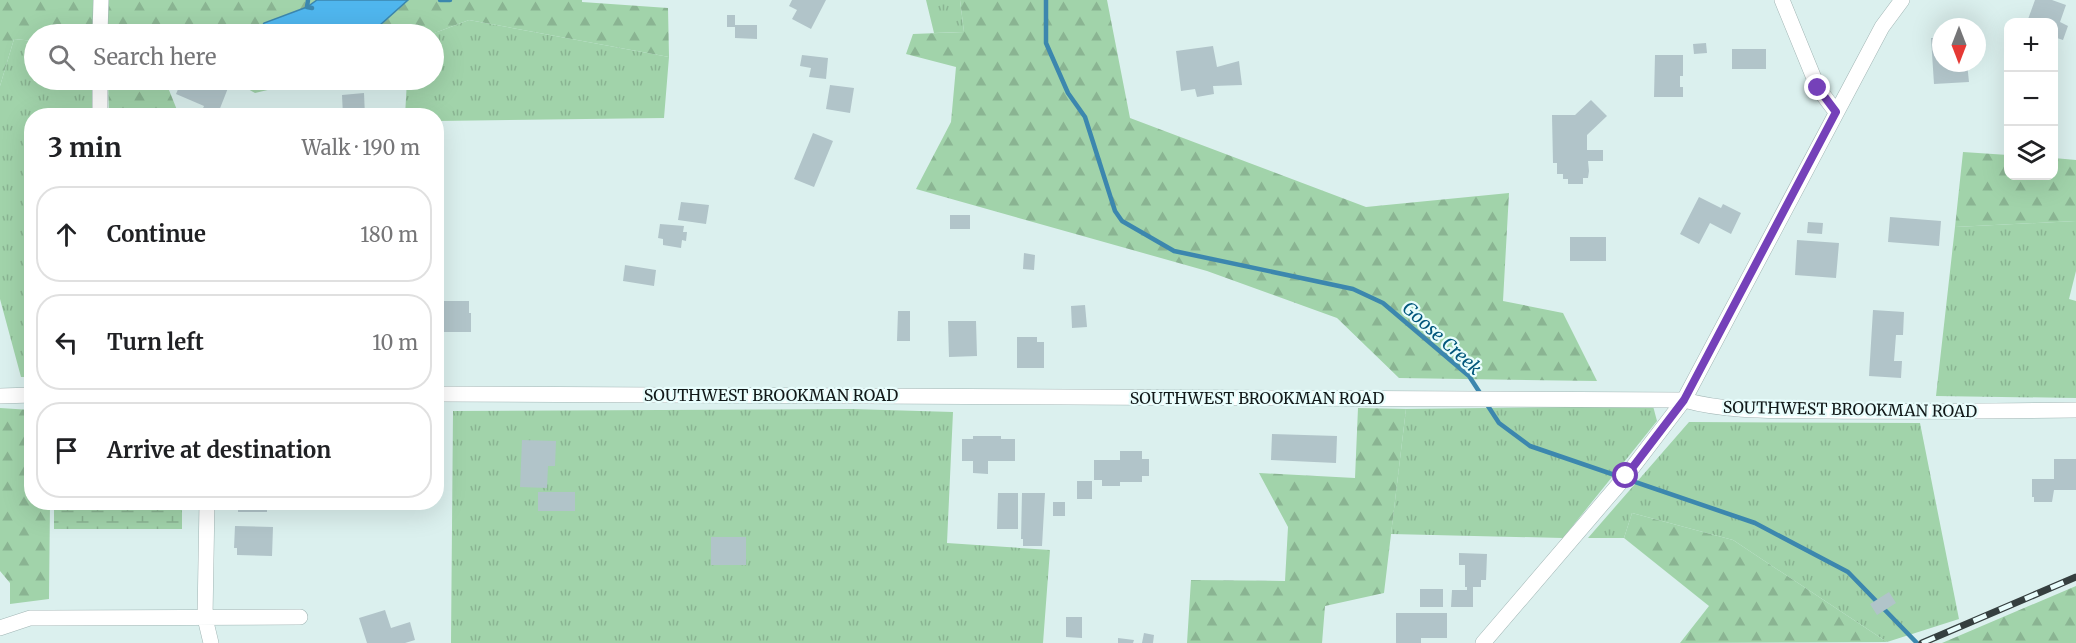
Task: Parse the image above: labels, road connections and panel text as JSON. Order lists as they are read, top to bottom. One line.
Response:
{"streets":{"street":["SOUTHWEST BROOKMAN ROAD"]},"water":["Goose Creek"],"north":"bottom","page":{"map_buttons":["+","−"],"search":"Search here","heading":["3 min","Walk · 190 m"],"list":[["Continue","180 m"],["Turn left","10 m"],"Arrive at destination"]}}
